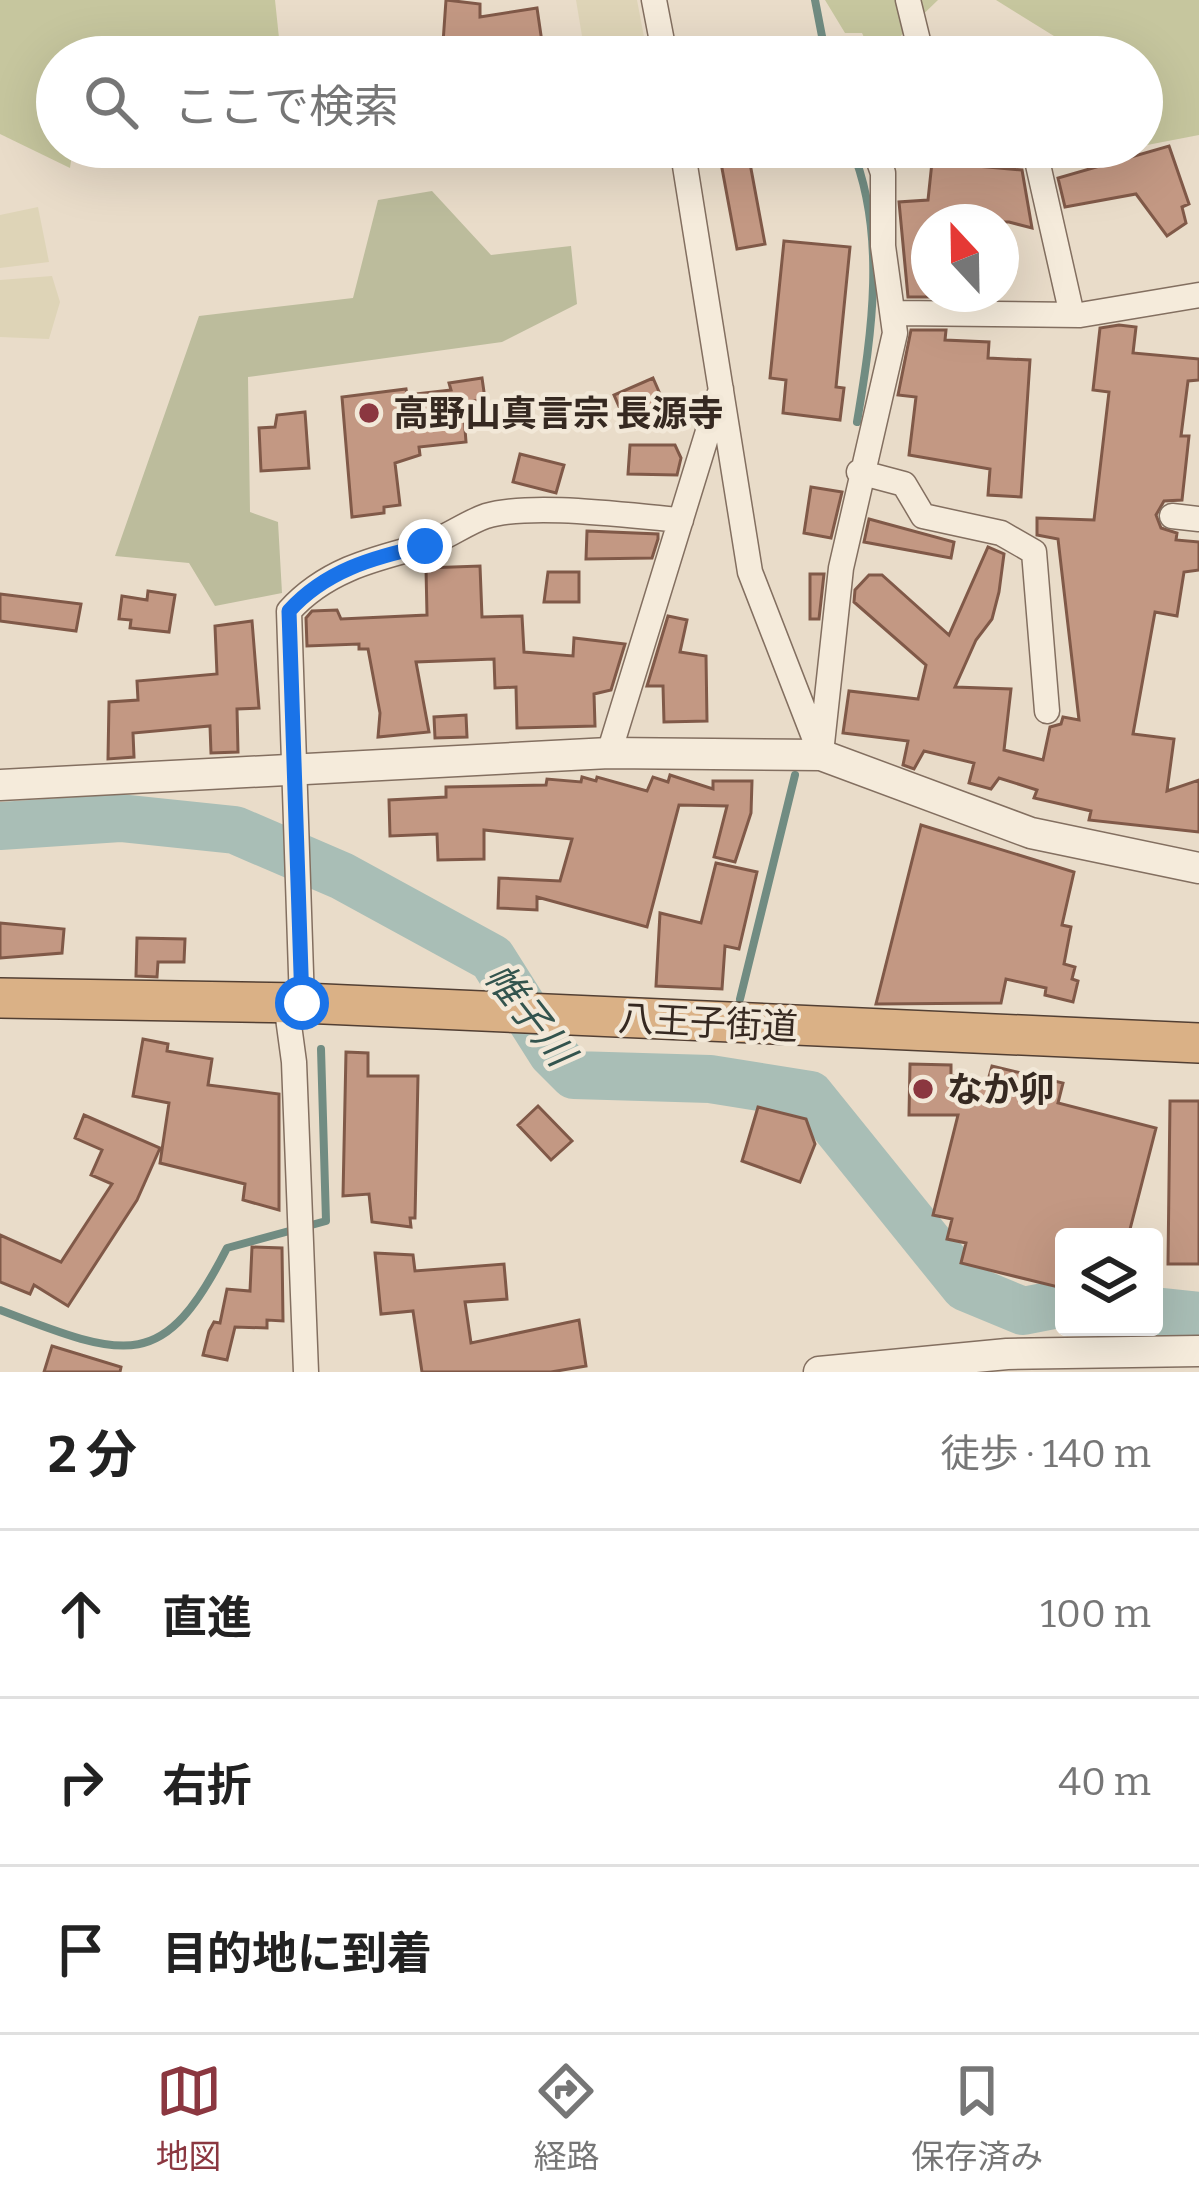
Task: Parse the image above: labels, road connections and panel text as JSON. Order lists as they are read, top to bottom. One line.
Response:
{"streets":{"highway":["八王子街道"]},"water":["帷子川"],"places":["高野山真言宗 長源寺","なか卯"],"north":"top","page":{"search":"ここで検索","heading":["2 分","徒歩 · 140 m"],"list":[["直進","100 m"],["右折","40 m"],"目的地に到着"],"nav":["地図","経路","保存済み"]}}
